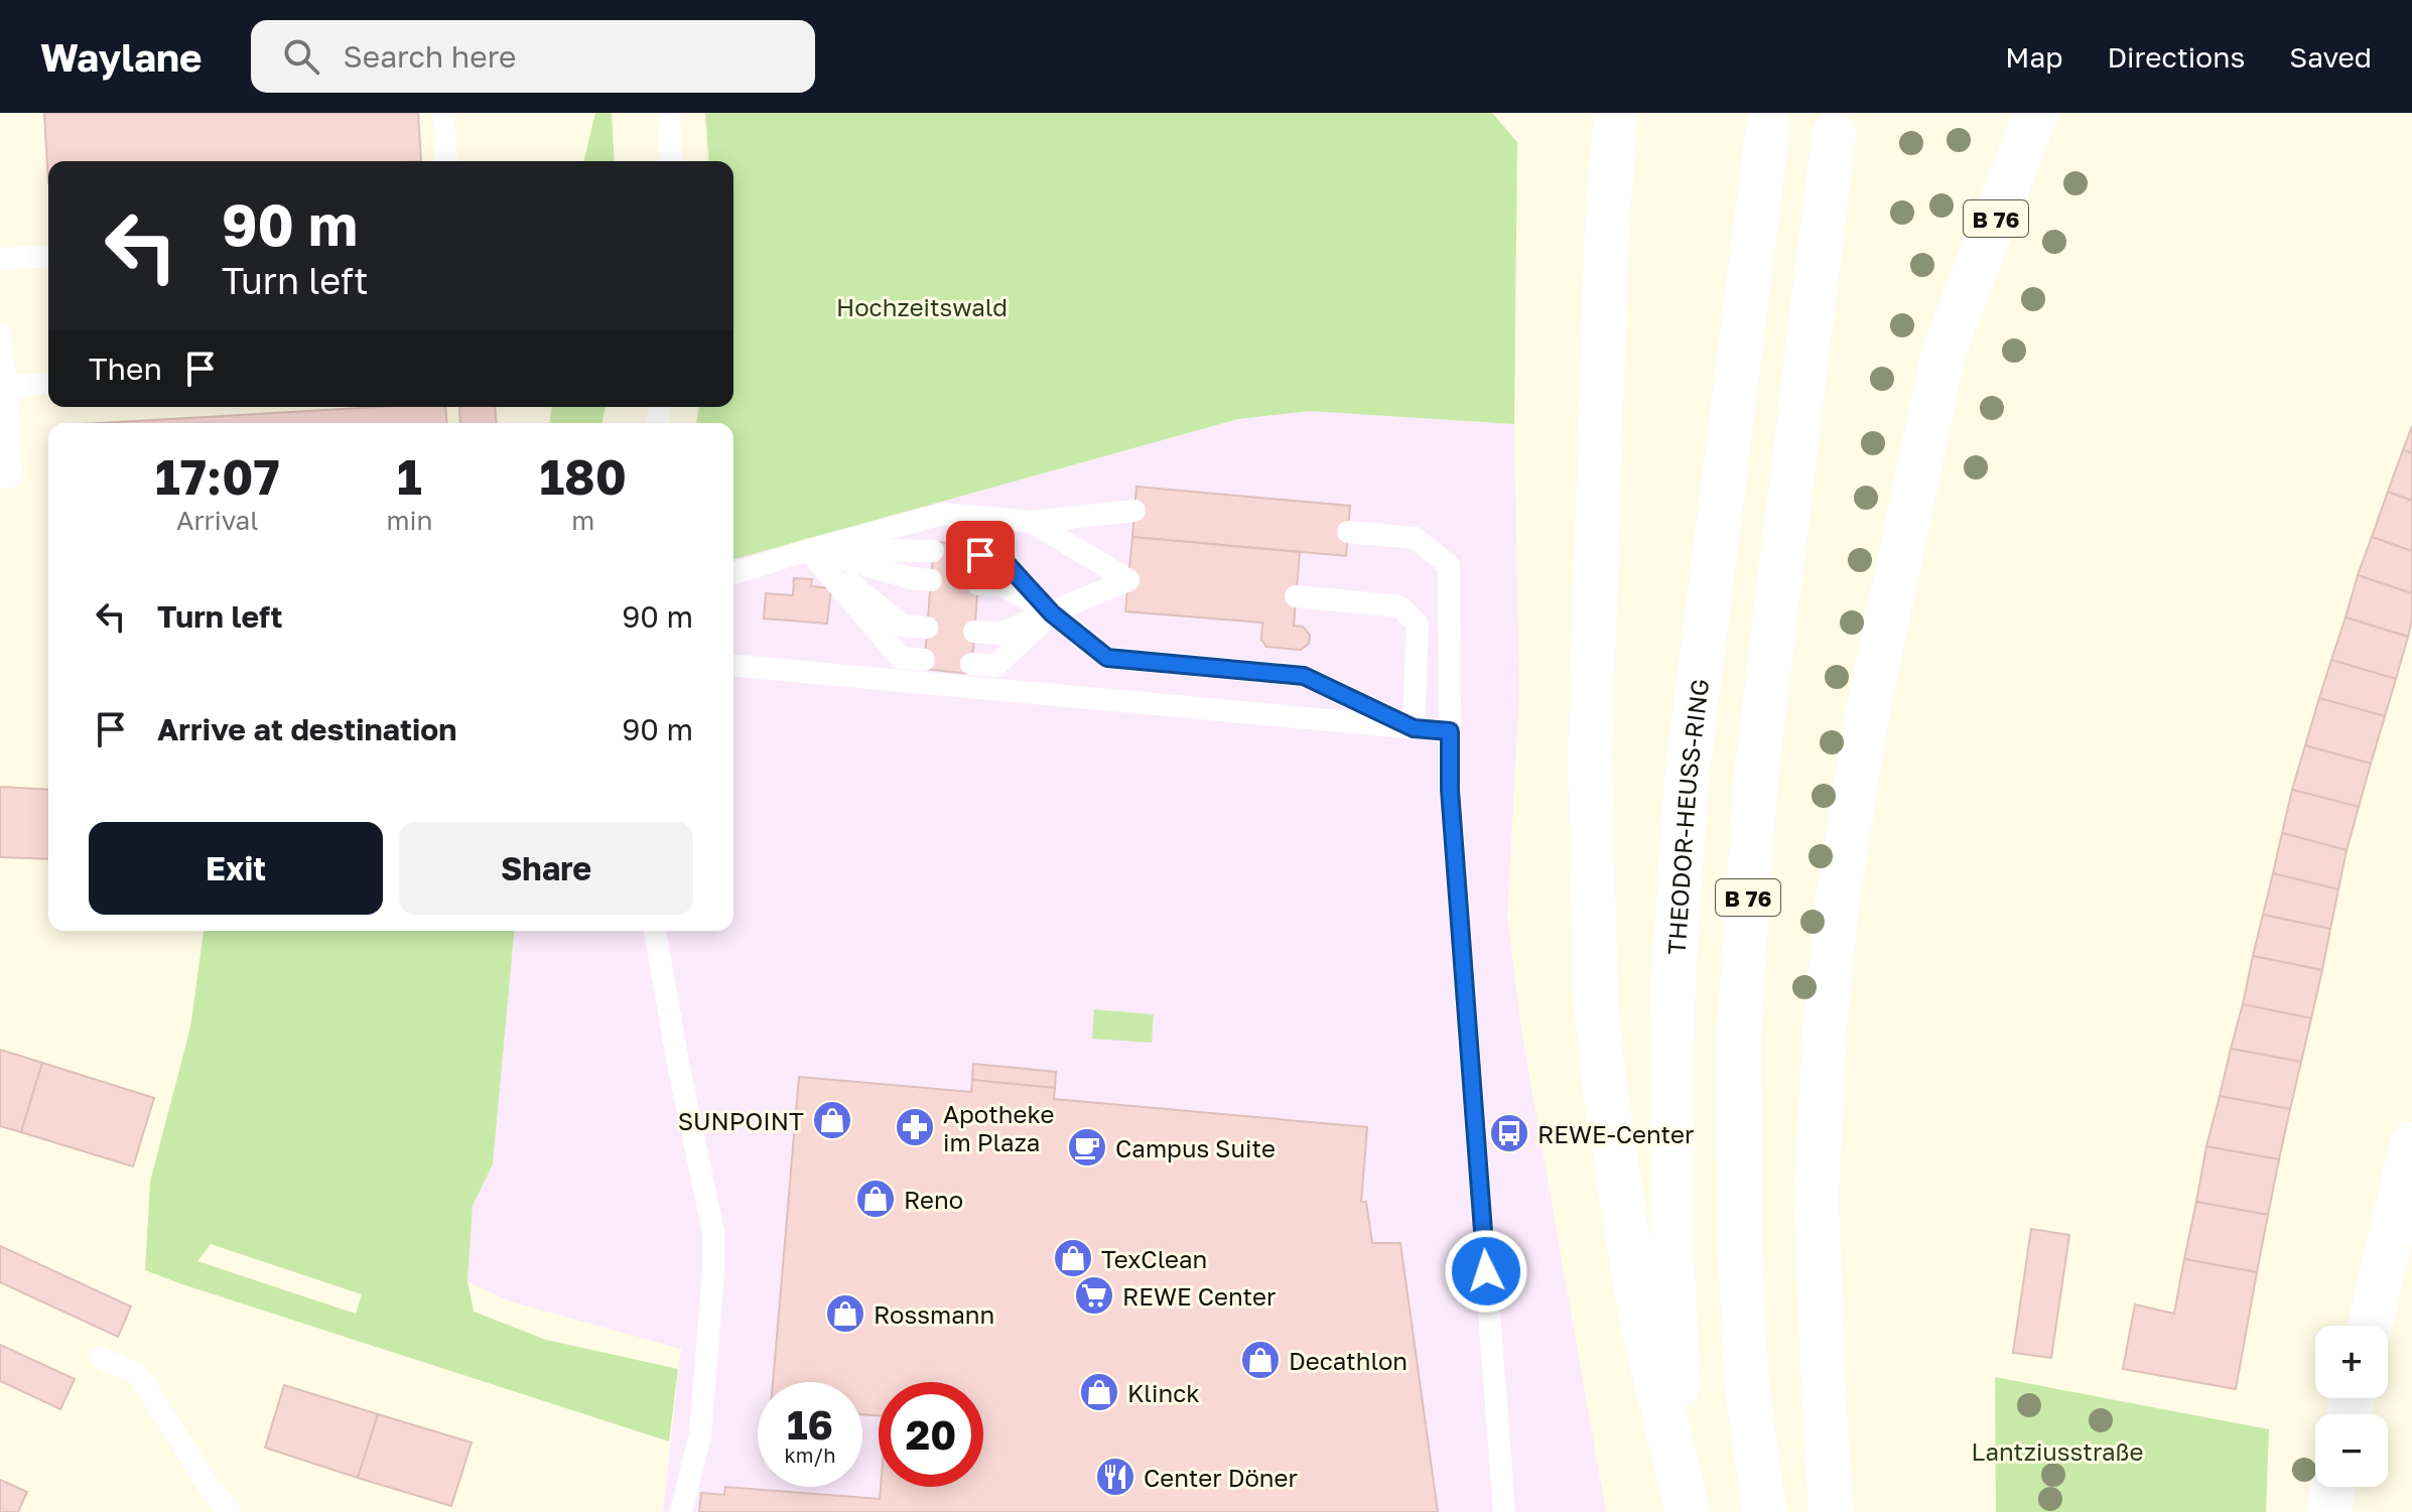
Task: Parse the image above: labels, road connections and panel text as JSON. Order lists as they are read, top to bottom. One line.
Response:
{"streets":{"main road":["B 76","THEODOR-HEUSS-RING"]},"crossings":[["B 76","THEODOR-HEUSS-RING"]],"parks":["Hochzeitswald","Lantziusstraße"],"places":{"shop":["SUNPOINT","Reno","TexClean","Rossmann","Decathlon","Klinck"],"pharmacy":["Apotheke im Plaza"],"bus stop":["REWE-Center"],"cafe":["Campus Suite"],"supermarket":["REWE Center"],"restaurant":["Center Döner"]},"page":{"header":"Waylane","search":"Search here","nav":["Map","Directions","Saved"],"turn":["90 m","Turn left"],"then":"Then","eta":["17:07","Arrival","1","min","180","m"],"list":[{"name":"Turn left","value":"90 m"},{"name":"Arrive at destination","value":"90 m"}],"buttons":["Exit","Share"],"map_buttons":["+","−"],"speed":"16 km/h","limit":"20"}}
